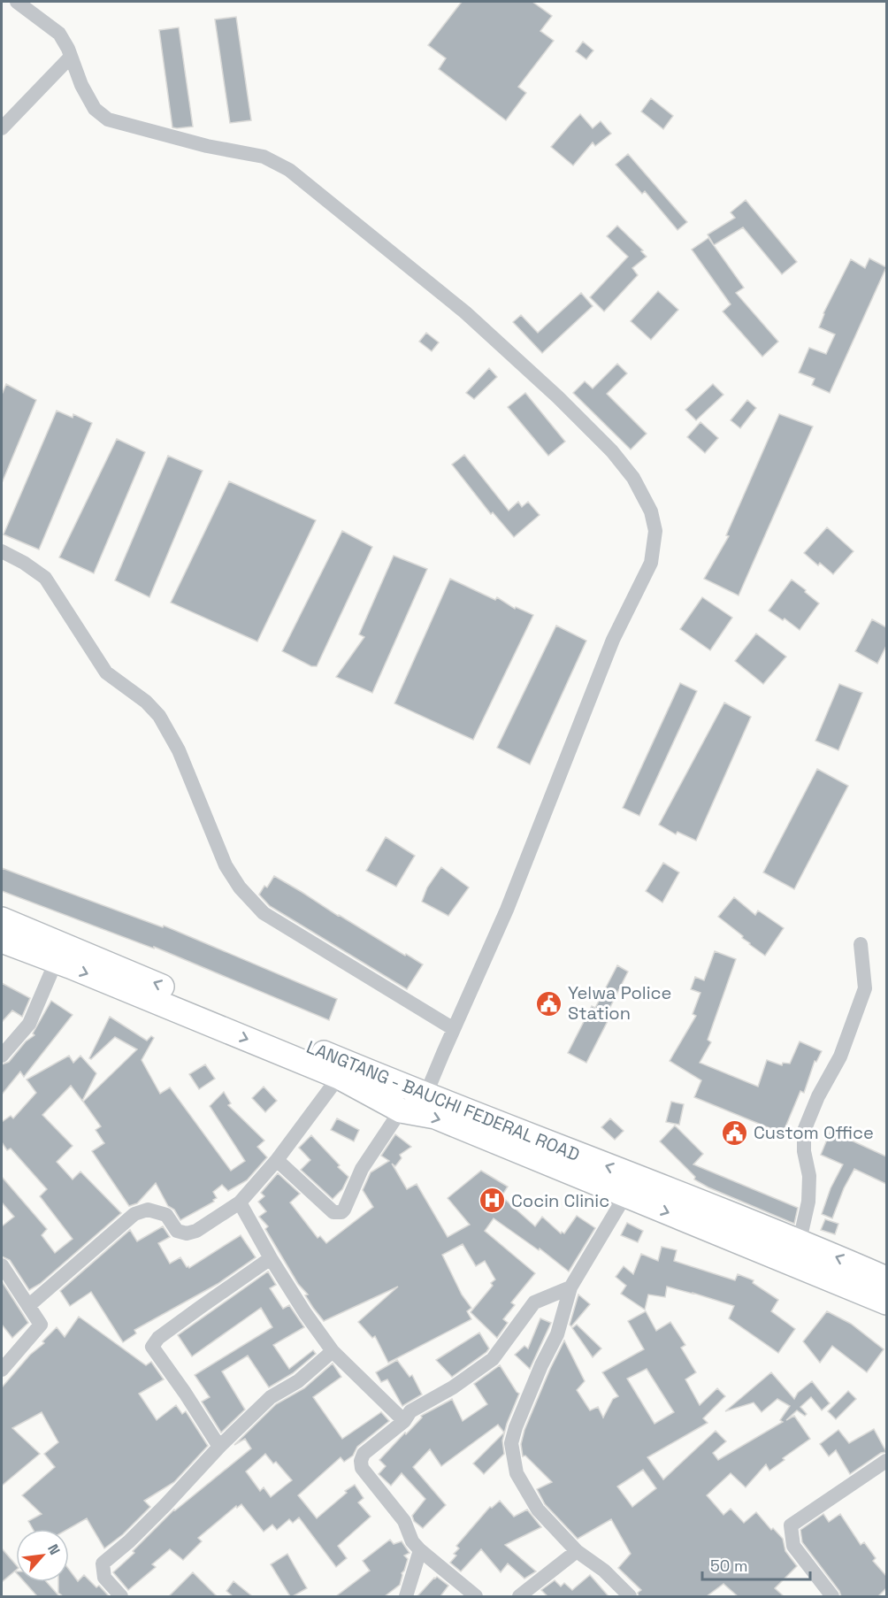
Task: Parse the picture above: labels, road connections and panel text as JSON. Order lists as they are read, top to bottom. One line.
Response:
{"streets":{"main road":["LANGTANG - BAUCHI FEDERAL ROAD"]},"places":{"public building":["Yelwa Police Station","Custom Office"],"hospital":["Cocin Clinic"]},"scale_bar":"50 m","north":"top right"}
